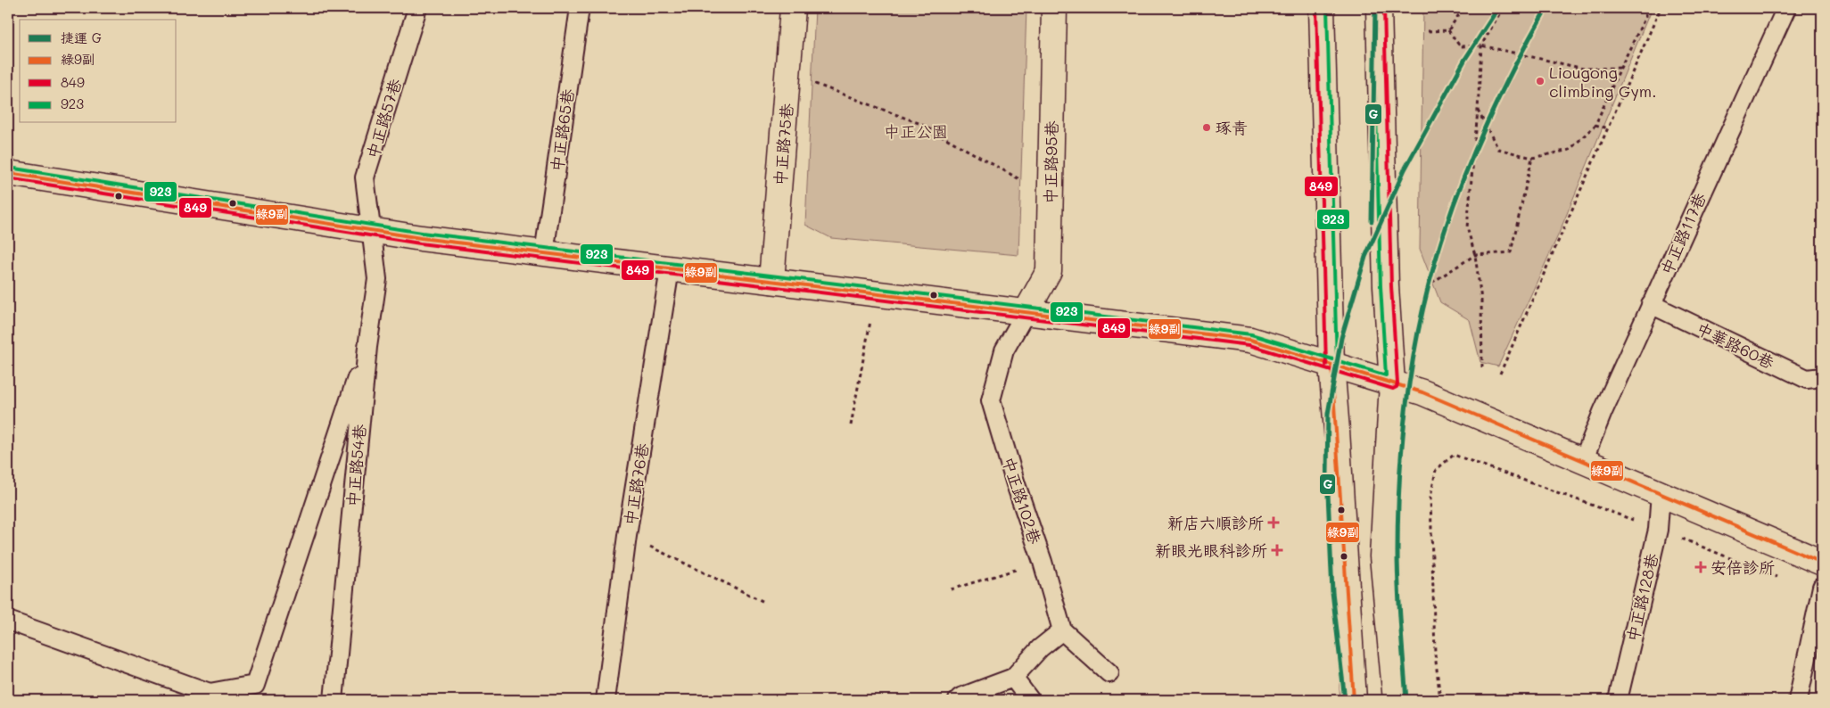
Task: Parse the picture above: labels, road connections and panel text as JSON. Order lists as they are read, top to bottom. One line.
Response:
{"streets":{"street":["中正路75巷","中正路95巷"],"lane":["中正路57巷","中正路65巷","中正路117巷","中華路60巷","中正路54巷","中正路76巷","中正路102巷","中正路128巷"]},"crossings":[["中正路57巷","中正路54巷"],["中正路95巷","中正路102巷"],["中正路117巷","中華路60巷"]],"parks":["中正公園"],"places":{"other":["Liougong climbing Gym.","琢青"],"health":["新店六順診所","新眼光眼科診所","安倍診所"]},"lines":["metro line G","transit line 849","transit line 923","transit line 綠9副"],"legend":["捷運 G","綠9副","849","923"]}
